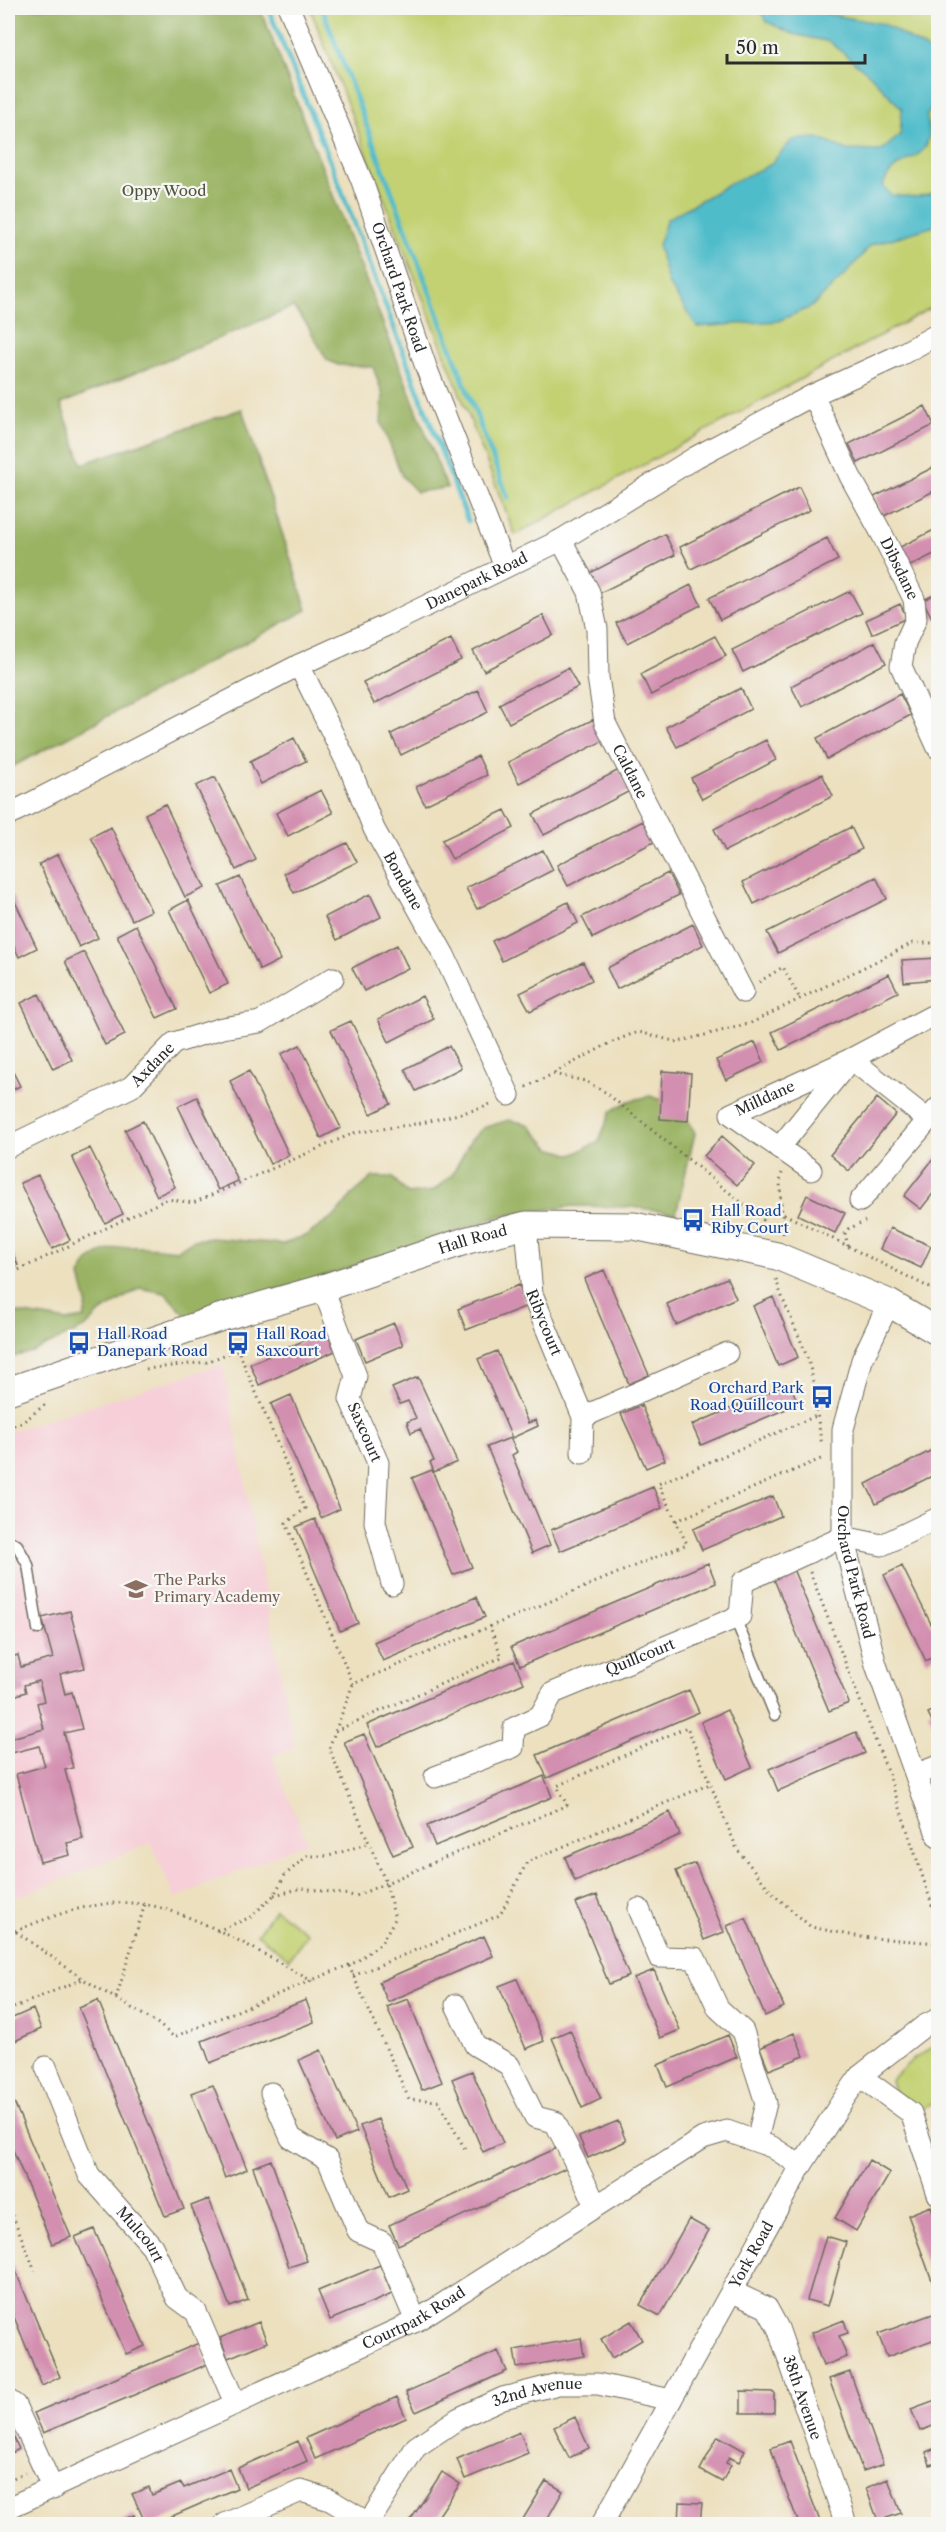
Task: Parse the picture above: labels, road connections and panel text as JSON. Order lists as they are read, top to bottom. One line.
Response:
{"streets":{"street":["Orchard Park Road","Dibsdane","Danepark Road","Caldane","Bondane","Axdane","Milldane","Hall Road","Ribycourt","Saxcourt","Quillcourt","Mulcourt","York Road","Courtpark Road","32nd Avenue","38th Avenue"]},"crossings":[["Orchard Park Road","Danepark Road"],["Orchard Park Road","Hall Road"],["Dibsdane","Danepark Road"],["Danepark Road","Caldane"],["Danepark Road","Bondane"],["Hall Road","Ribycourt"],["Hall Road","Saxcourt"],["Mulcourt","Courtpark Road"],["York Road","Courtpark Road"],["York Road","32nd Avenue"],["York Road","38th Avenue"]],"parks":["Oppy Wood"],"places":{"bus stop":["Hall Road Riby Court","Hall Road Danepark Road","Hall Road Saxcourt","Orchard Park Road Quillcourt"],"school or university":["The Parks Primary Academy"]},"scale_bar":"50 m"}
